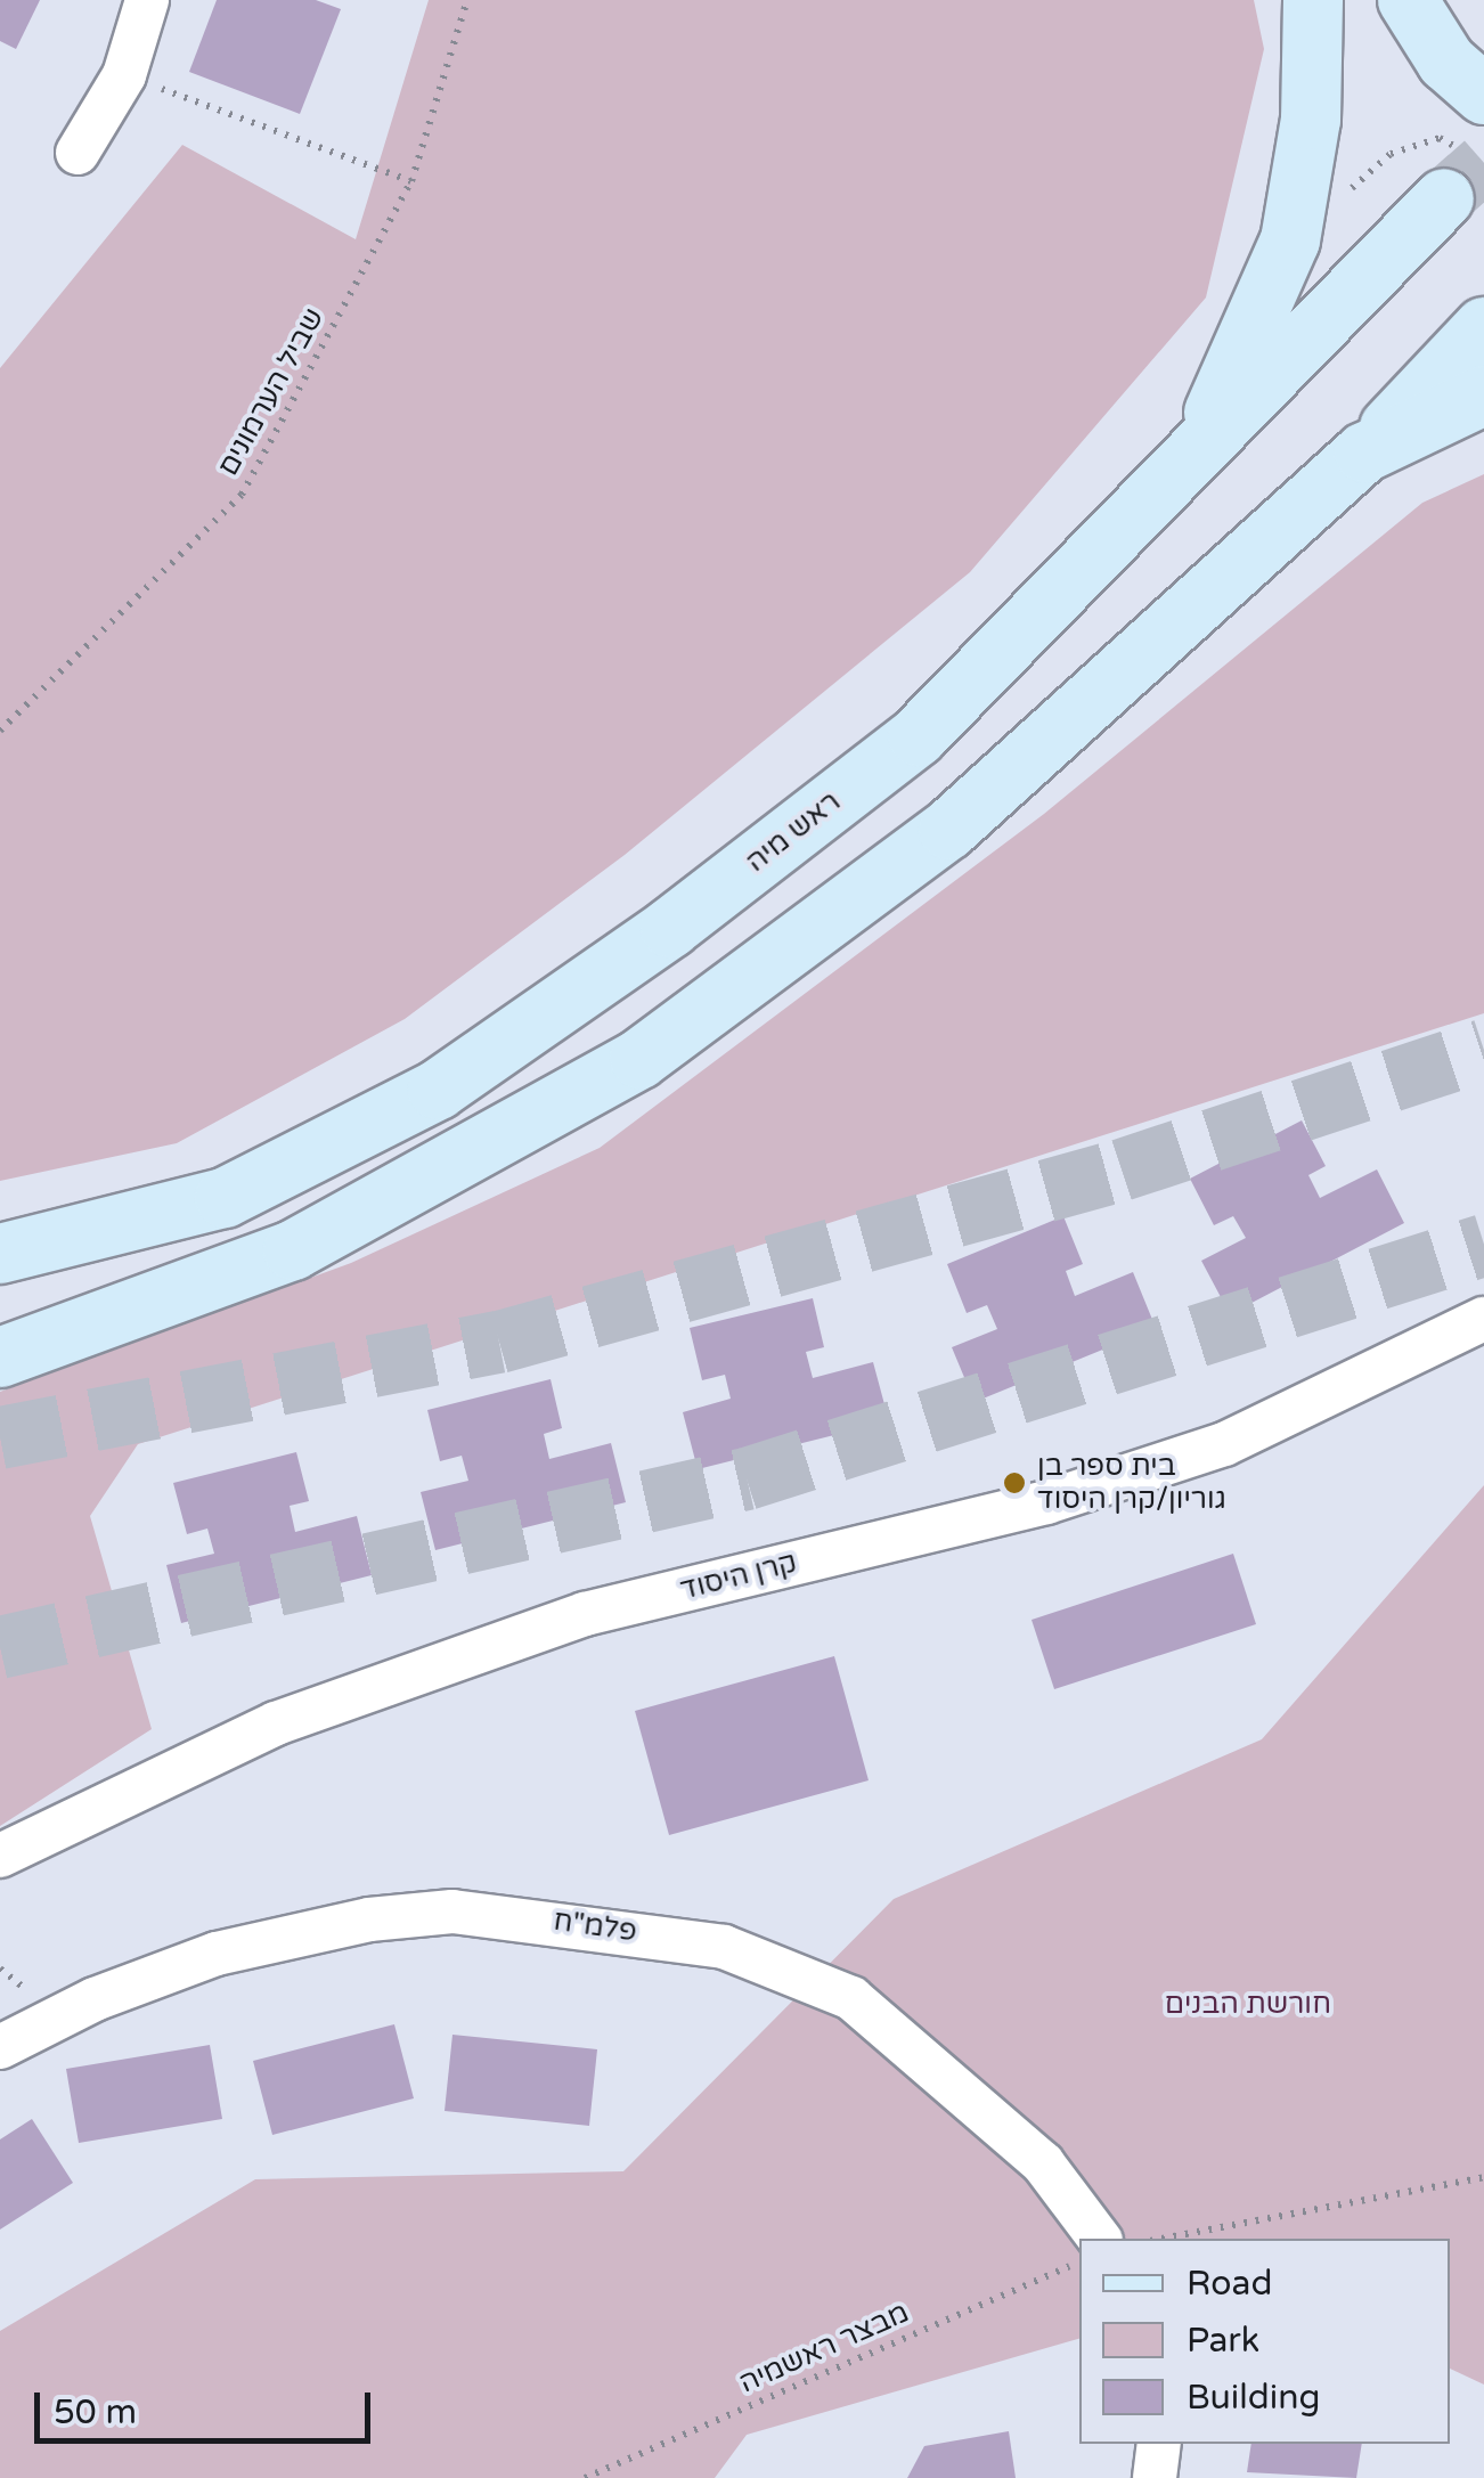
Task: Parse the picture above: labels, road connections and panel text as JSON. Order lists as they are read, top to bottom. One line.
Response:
{"streets":{"street":["ראש מיה","קרן היסוד","פלמ\"ח"],"path":["שביל הערמונים","מבצר ראשמיה"]},"parks":["חורשת הבנים"],"places":["בית ספר בן גוריון/קרן היסוד"],"legend":["Road","Park","Building"],"scale_bar":"50 m"}
